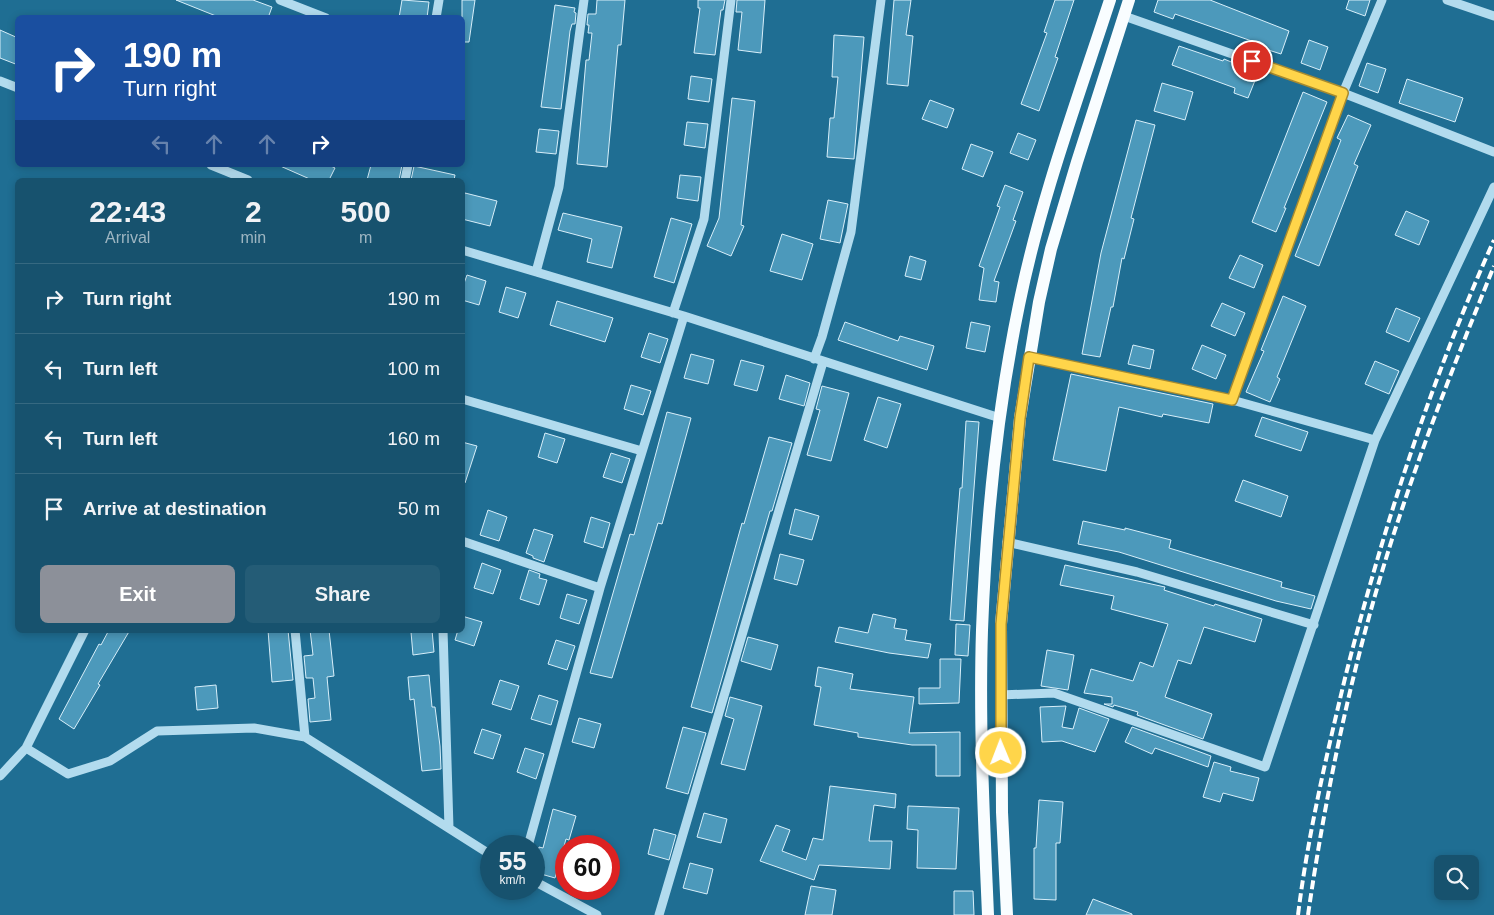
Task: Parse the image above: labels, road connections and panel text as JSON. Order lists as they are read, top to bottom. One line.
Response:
{"page":{"turn":["190 m","Turn right"],"eta":["22:43","Arrival","2","min","500","m"],"list":[{"name":"Turn right","value":"190 m"},{"name":"Turn left","value":"100 m"},{"name":"Turn left","value":"160 m"},{"name":"Arrive at destination","value":"50 m"}],"buttons":["Exit","Share"],"speed":"55 km/h","limit":"60"}}
